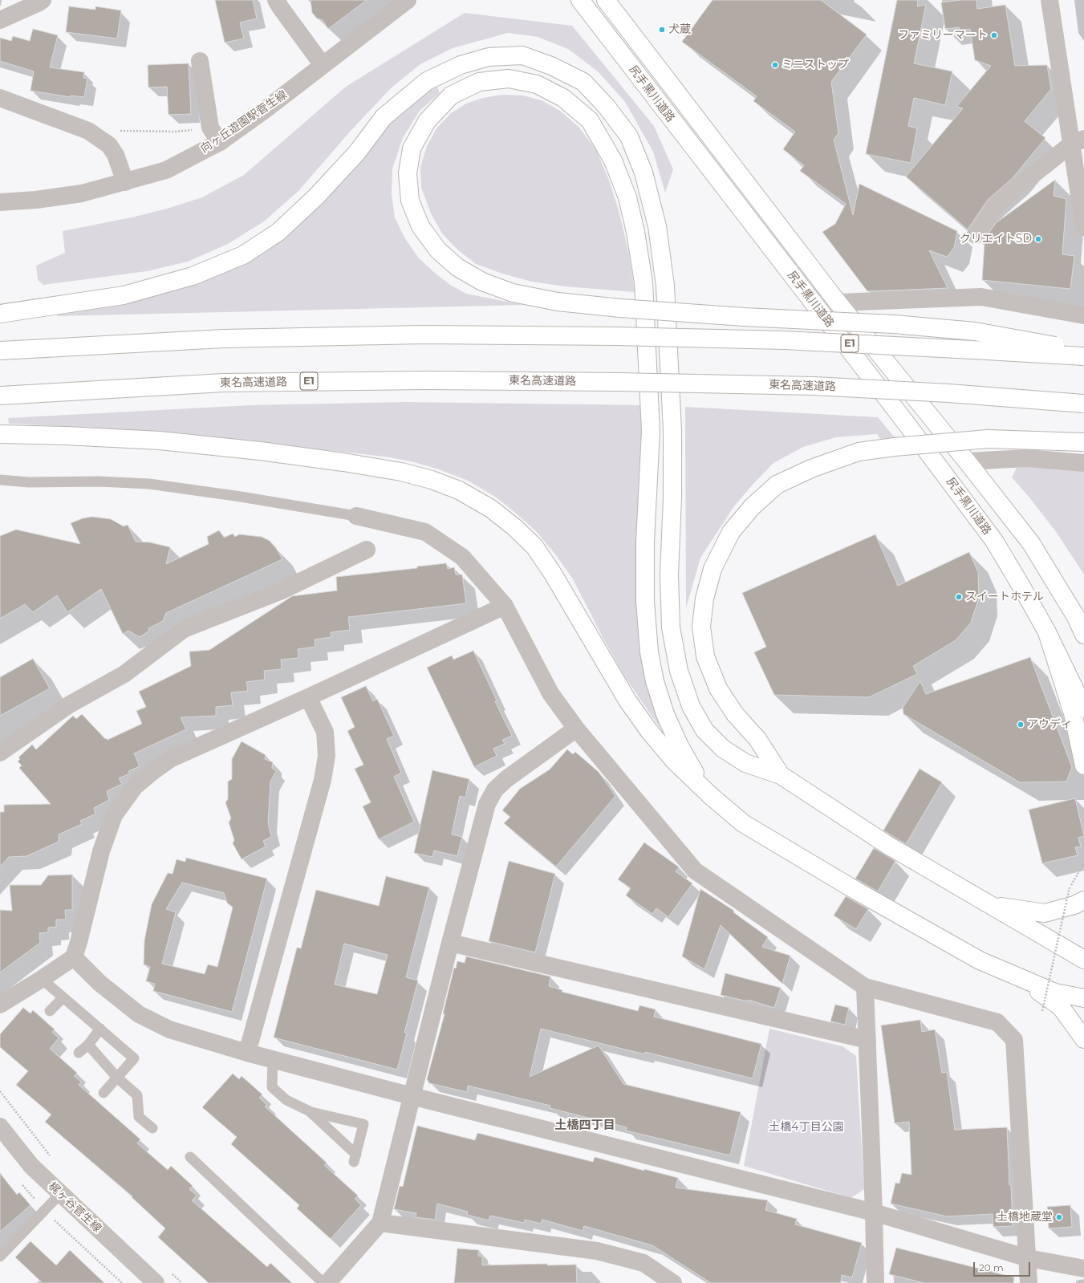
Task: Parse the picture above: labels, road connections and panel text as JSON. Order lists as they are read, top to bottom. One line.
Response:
{"streets":{"main road":["尻手黒川道路","E1","東名高速道路"],"street":["向ヶ丘遊園駅菅生線","梶ヶ谷菅生線"]},"districts":["土橋四丁目"],"parks":["土橋4丁目公園"],"places":["犬蔵","ファミリーマート","ミニストップ","クリエイトSD","スイートホテル","アウディ","土橋地蔵堂"],"scale_bar":"20 m"}
